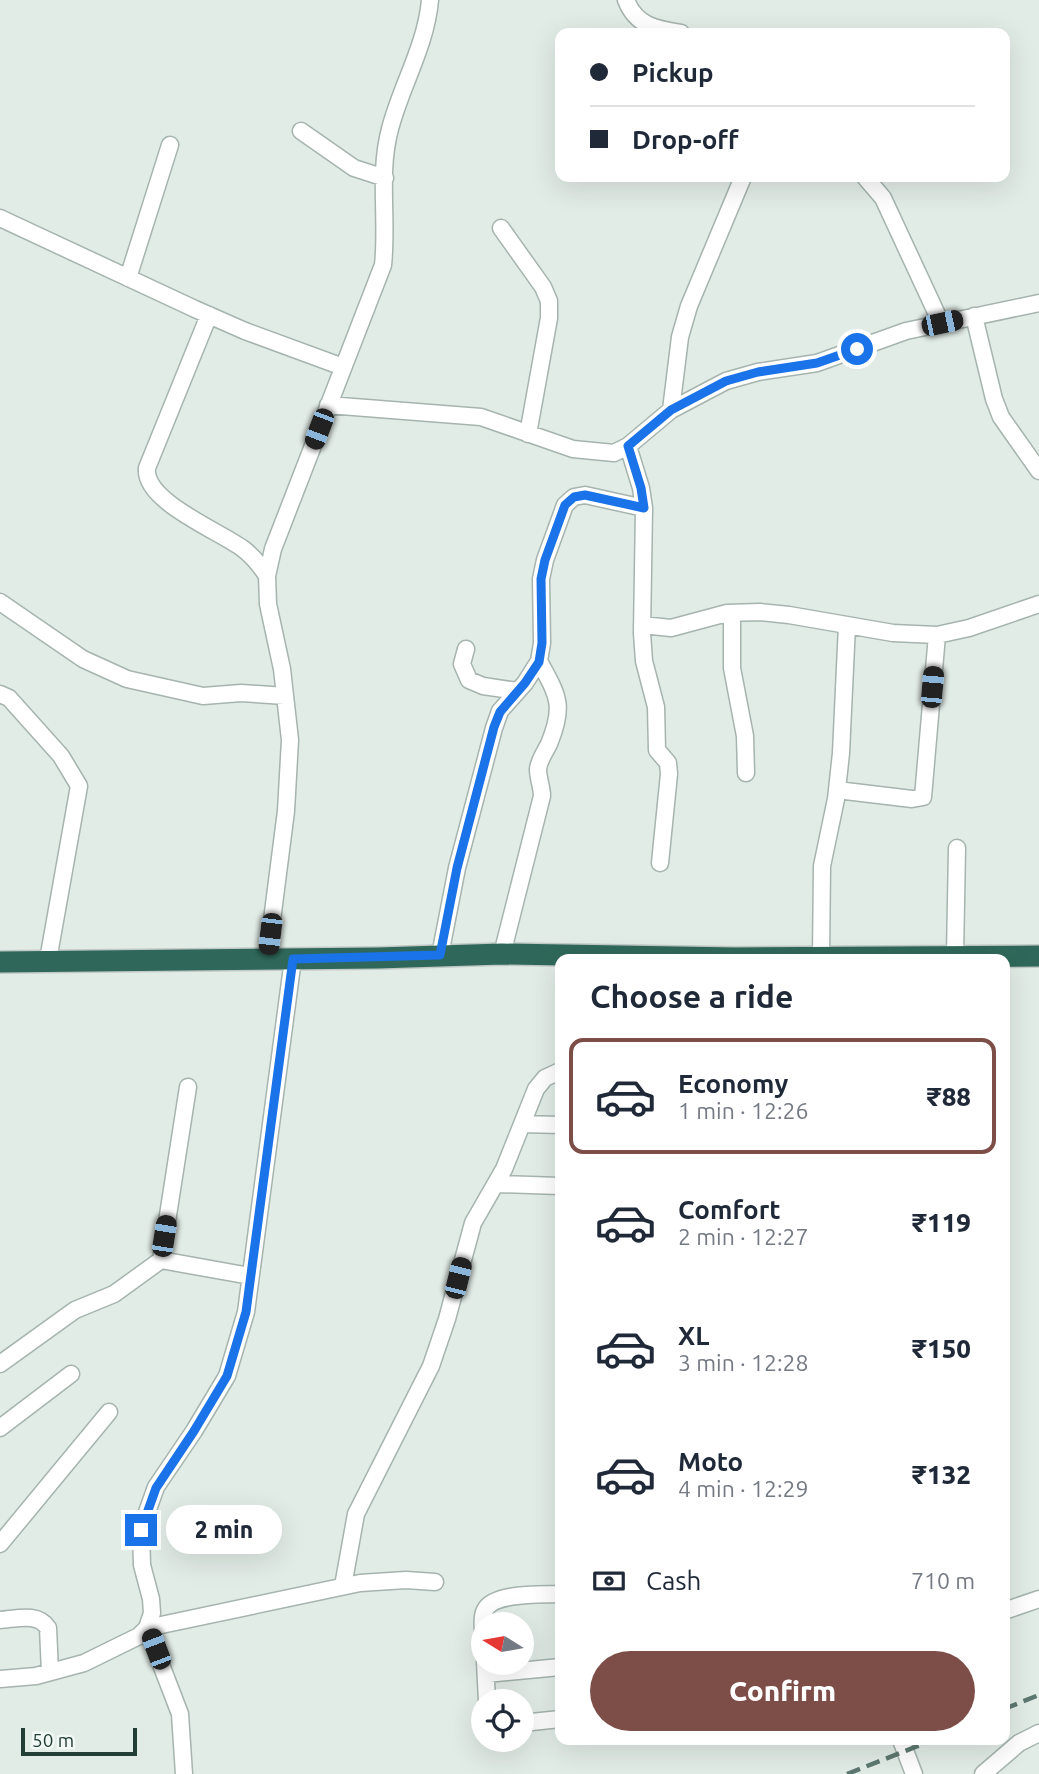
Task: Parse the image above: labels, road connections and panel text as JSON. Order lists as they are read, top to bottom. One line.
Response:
{"scale_bar":"50 m","north":"left","page":{"banner":["Pickup","Drop-off"],"heading":"Choose a ride","list":[{"name":"Economy","note":"1 min · 12:26","value":"₹88"},{"name":"Comfort","note":"2 min · 12:27","value":"₹119"},{"name":"XL","note":"3 min · 12:28","value":"₹150"},{"name":"Moto","note":"4 min · 12:29","value":"₹132"}],"bubble":"2 min","pay":["Cash","710 m"],"buttons":"Confirm","scale":"50 m"}}
